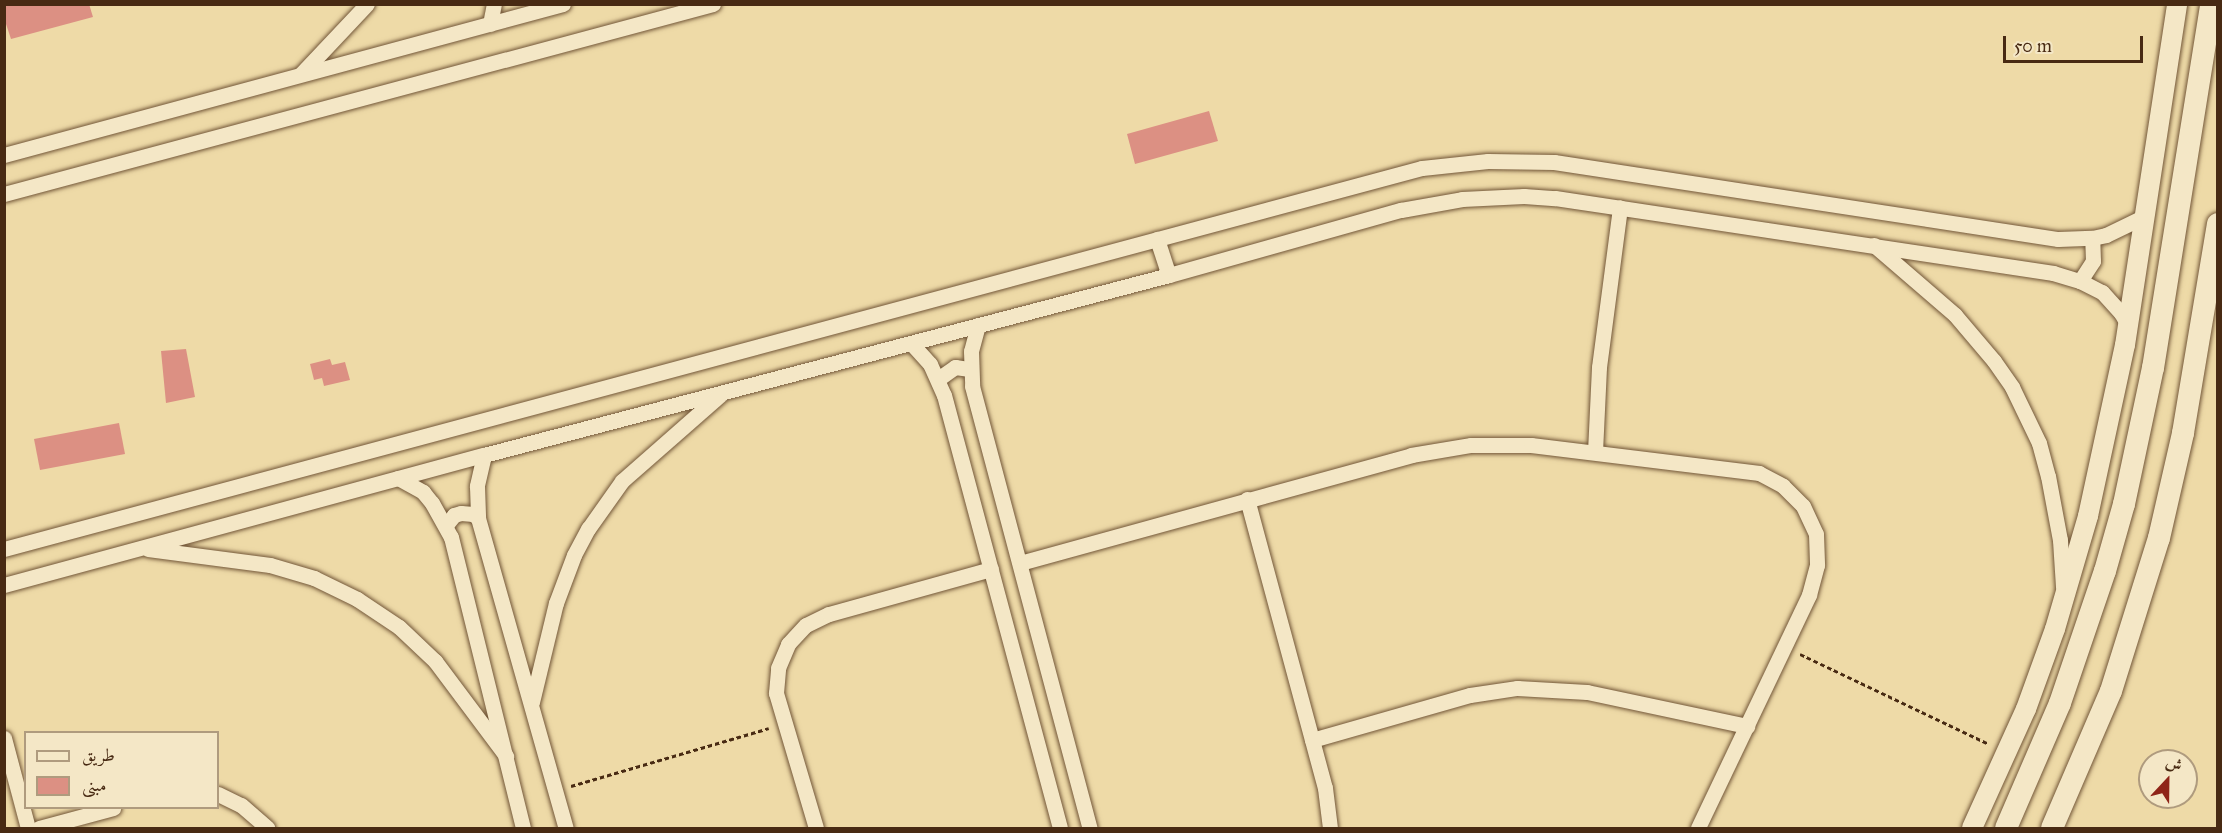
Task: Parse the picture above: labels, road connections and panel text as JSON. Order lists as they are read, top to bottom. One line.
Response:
{"legend":["طريق","مبنى"],"scale_bar":"50 m","north":"top"}
